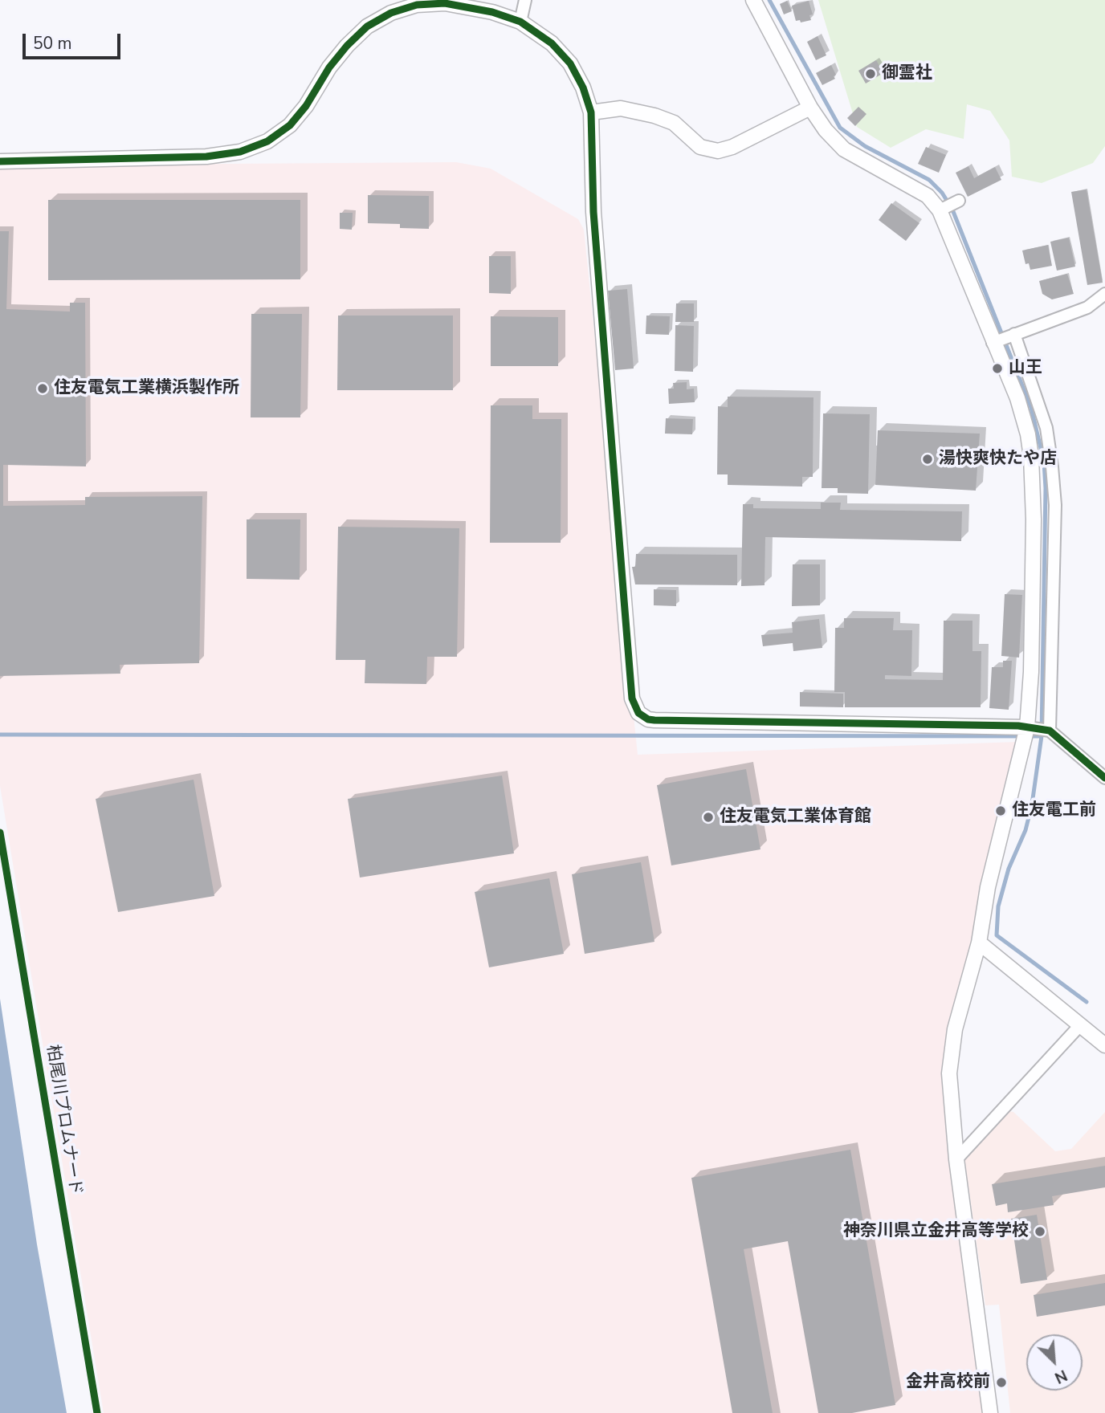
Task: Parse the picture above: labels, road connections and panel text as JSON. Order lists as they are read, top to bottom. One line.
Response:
{"streets":{"cycle path":["柏尾川プロムナード"]},"places":["御霊社","山王","住友電気工業横浜製作所","湯快爽快たや店","住友電工前","住友電気工業体育館","神奈川県立金井高等学校","金井高校前"],"scale_bar":"50 m","north":"bottom right"}
